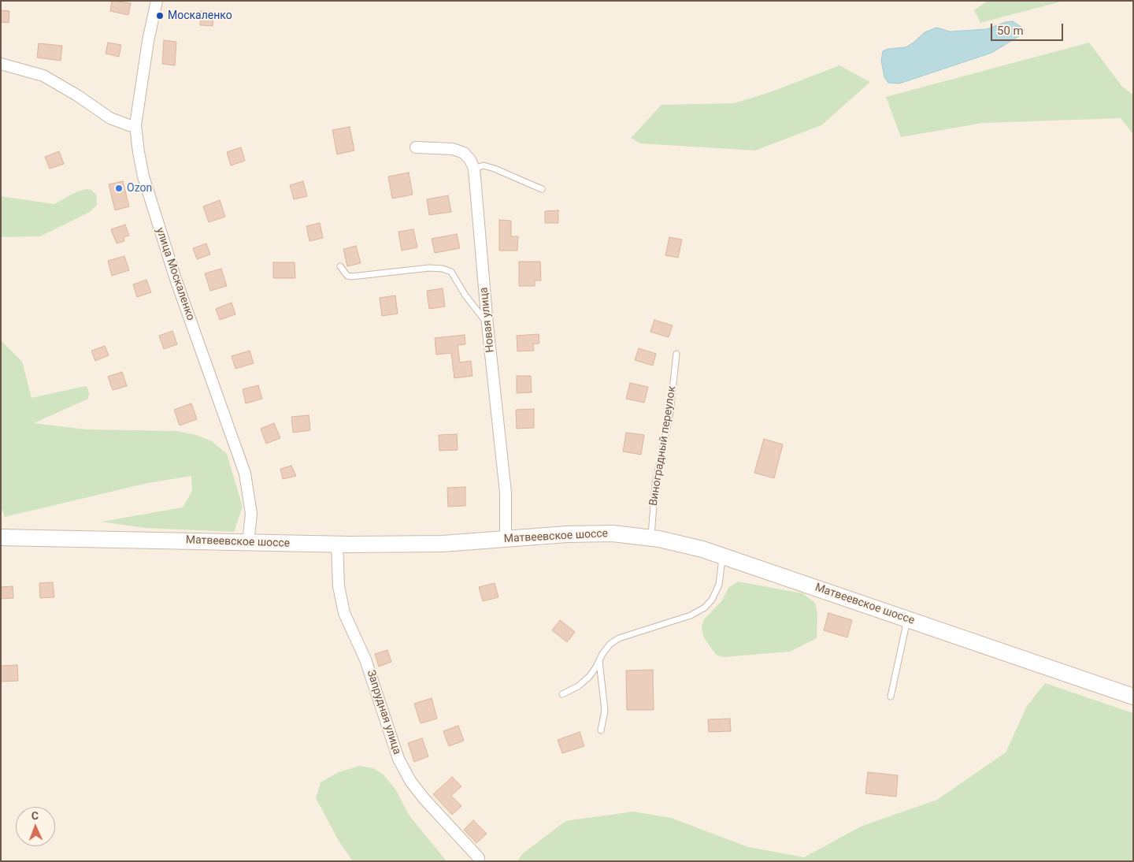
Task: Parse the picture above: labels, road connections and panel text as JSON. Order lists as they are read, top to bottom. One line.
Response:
{"streets":{"main road":["Матвеевское шоссе"],"street":["улица Москаленко","Новая улица","Запрудная улица"],"lane":["Виноградный переулок"]},"crossings":[["улица Москаленко","Матвеевское шоссе"],["Новая улица","Матвеевское шоссе"],["Виноградный переулок","Матвеевское шоссе"],["Матвеевское шоссе","Запрудная улица"]],"places":["Москаленко","Ozon"],"scale_bar":"50 m","north":"top"}
